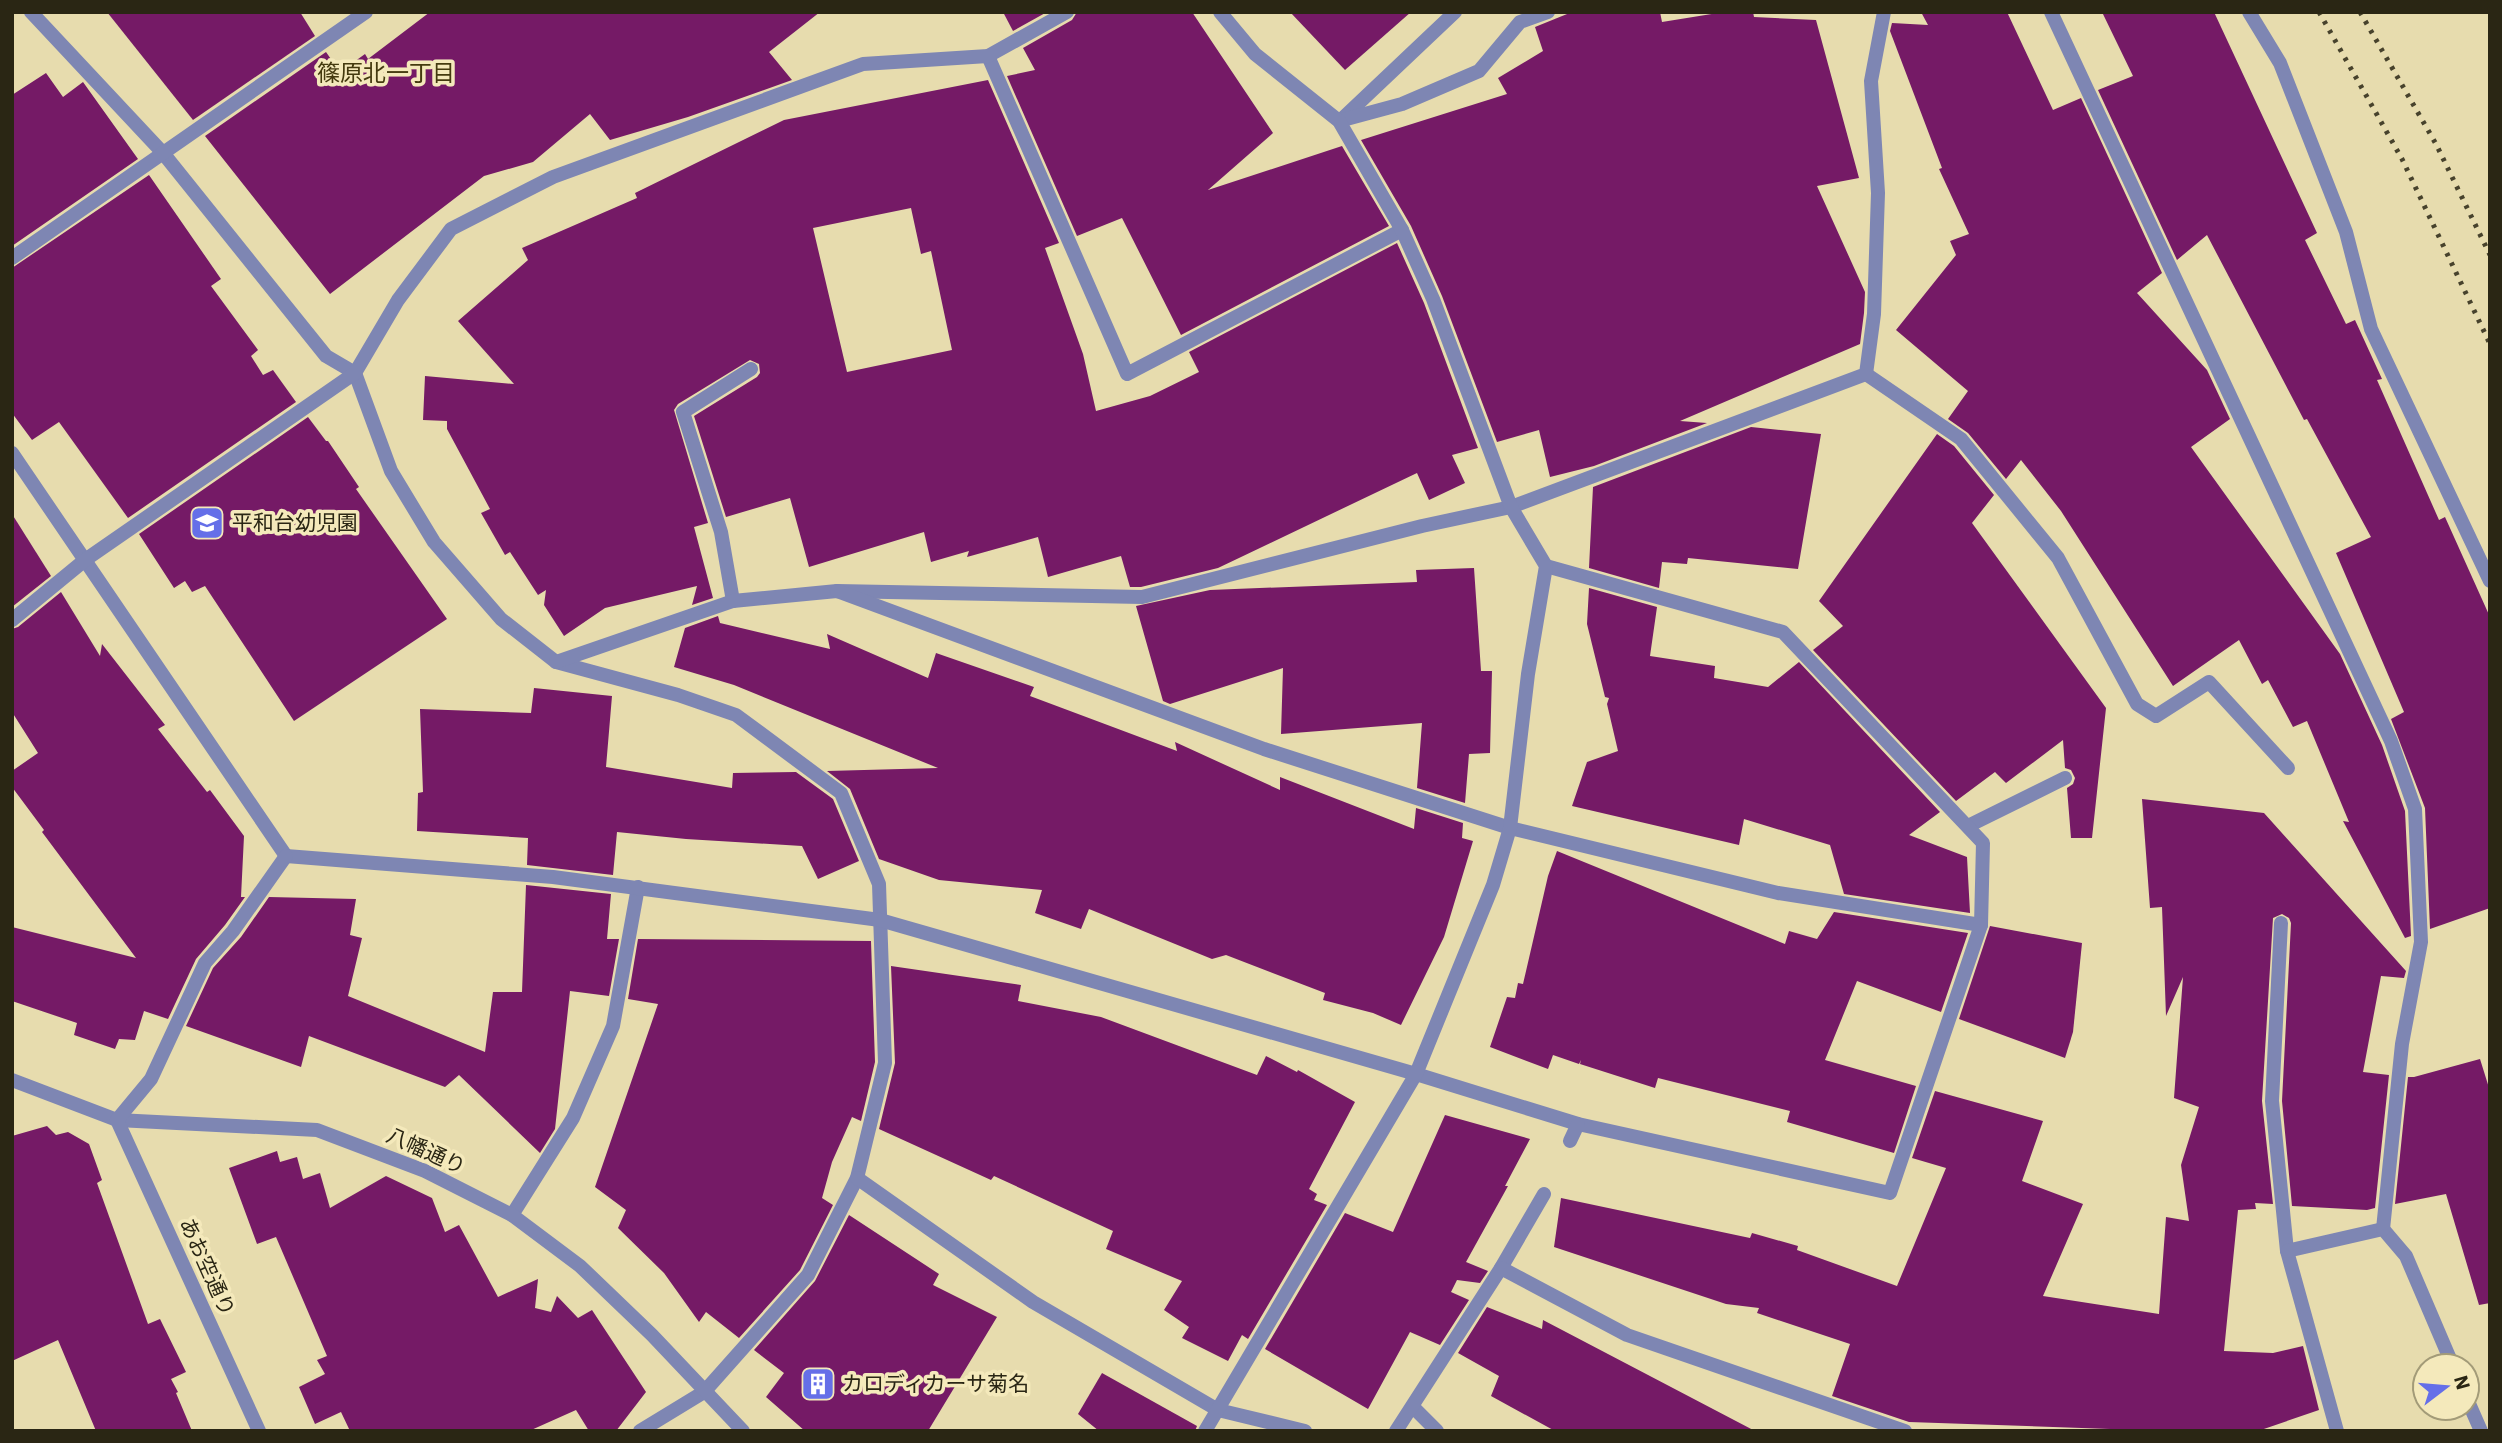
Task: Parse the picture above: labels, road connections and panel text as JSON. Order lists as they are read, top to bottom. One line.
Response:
{"streets":{"street":["八幡通り","あお空通り"]},"crossings":[["八幡通り","あお空通り"]],"districts":["篠原北一丁目"],"places":{"school or university":["平和台幼児園"],"building":["カロディカーサ菊名"]},"north":"right"}
